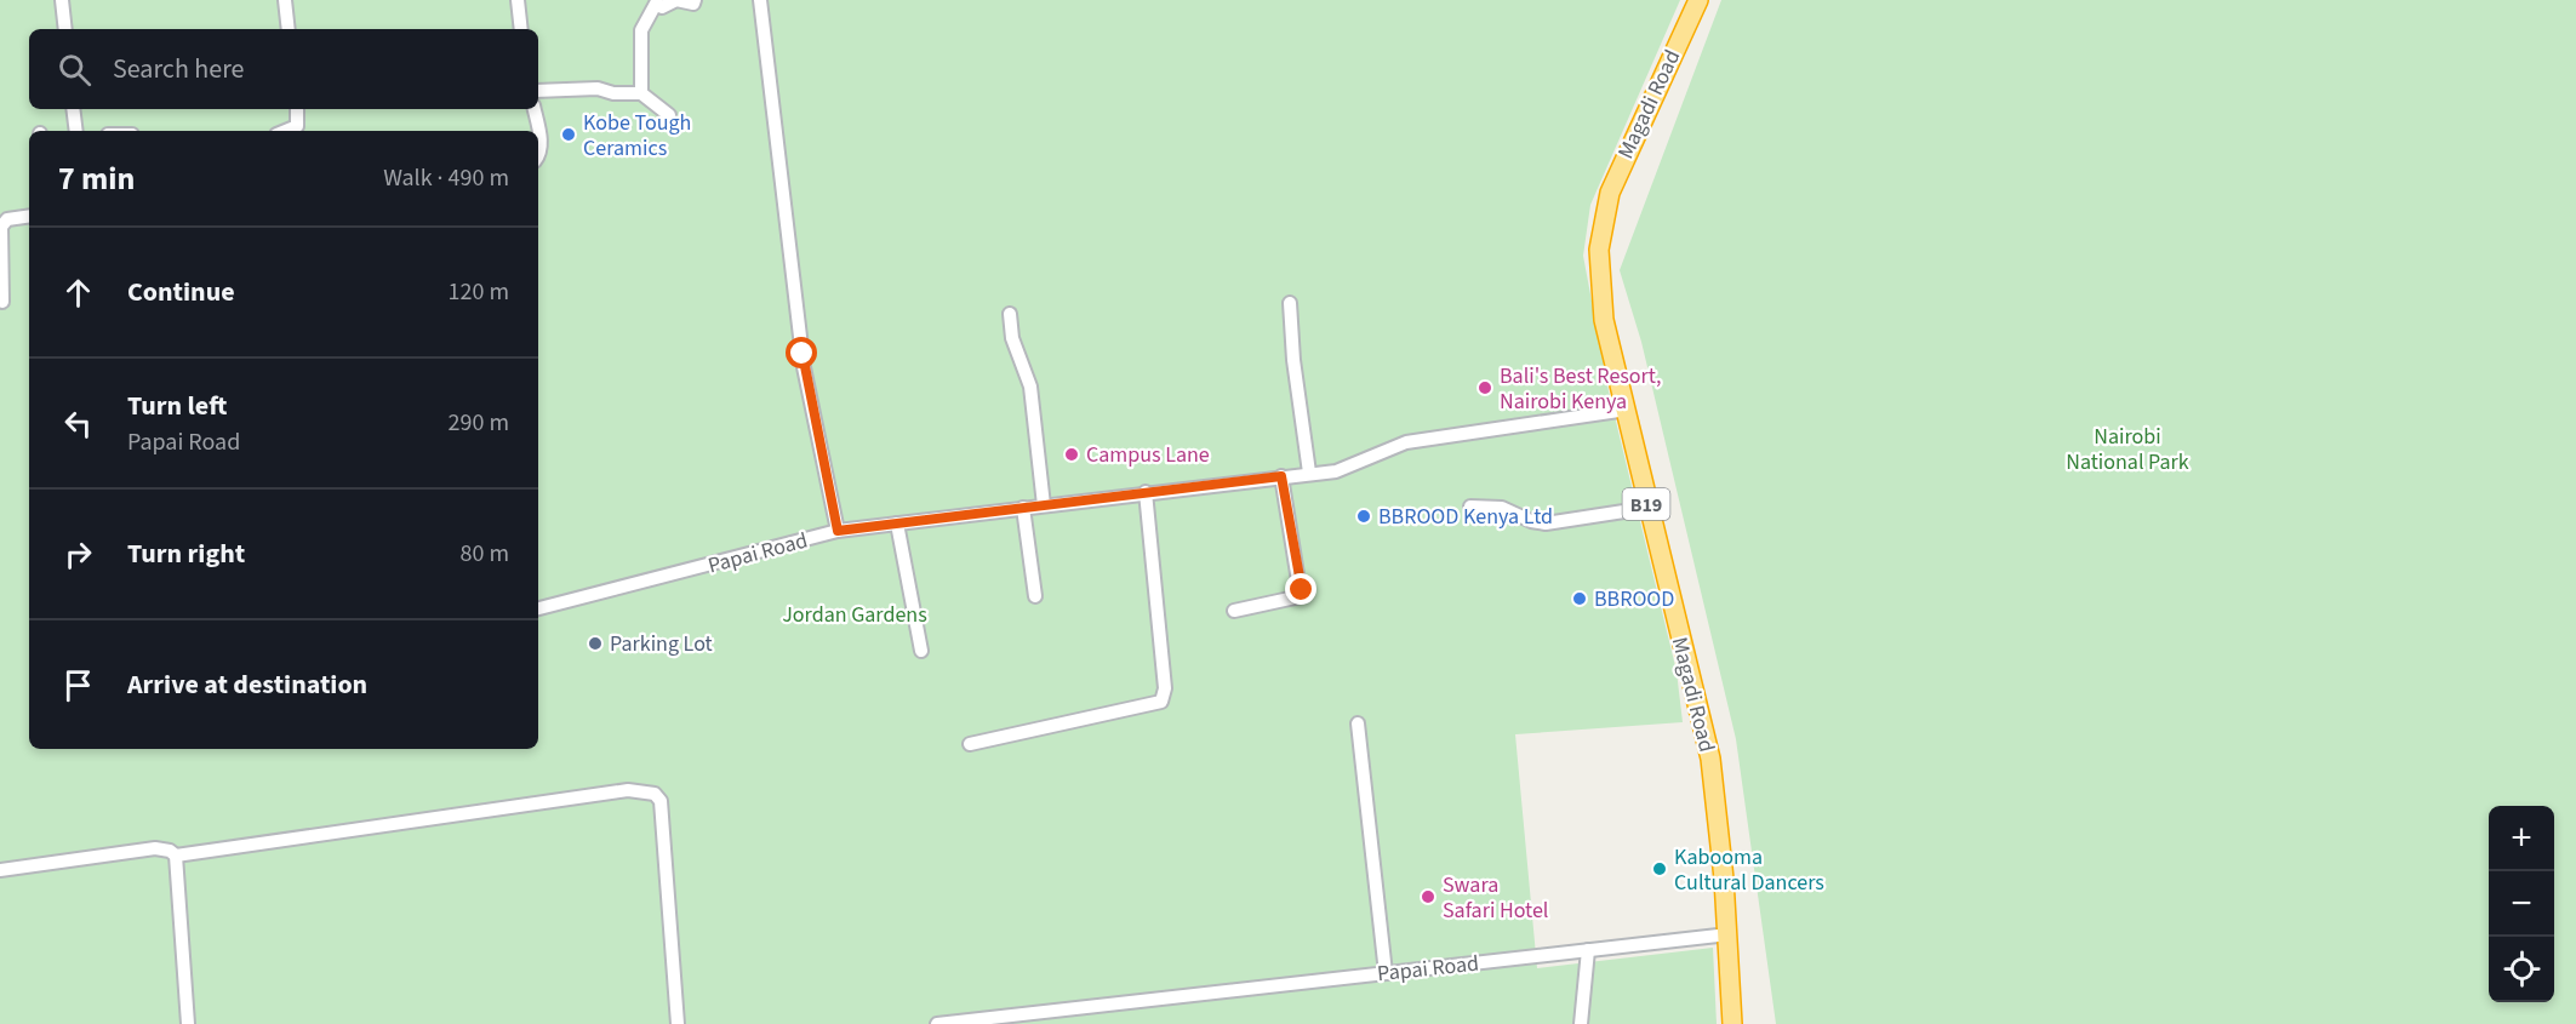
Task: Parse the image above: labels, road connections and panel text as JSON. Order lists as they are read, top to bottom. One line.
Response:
{"streets":{"highway":["Magadi Road","B19"],"street":["Papai Road"]},"crossings":[["Magadi Road","Papai Road"]],"parks":["Nairobi National Park","Jordan Gardens"],"places":["Kobe Tough Ceramics","Bali's Best Resort, Nairobi Kenya","Campus Lane","BBROOD Kenya Ltd","BBROOD","Parking Lot","Kabooma Cultural Dancers","Swara Safari Hotel"],"page":{"search":"Search here","heading":["7 min","Walk · 490 m"],"list":[["Continue","120 m"],["Turn left","Papai Road","290 m"],["Turn right","80 m"],"Arrive at destination"],"map_buttons":["+","−"]}}
